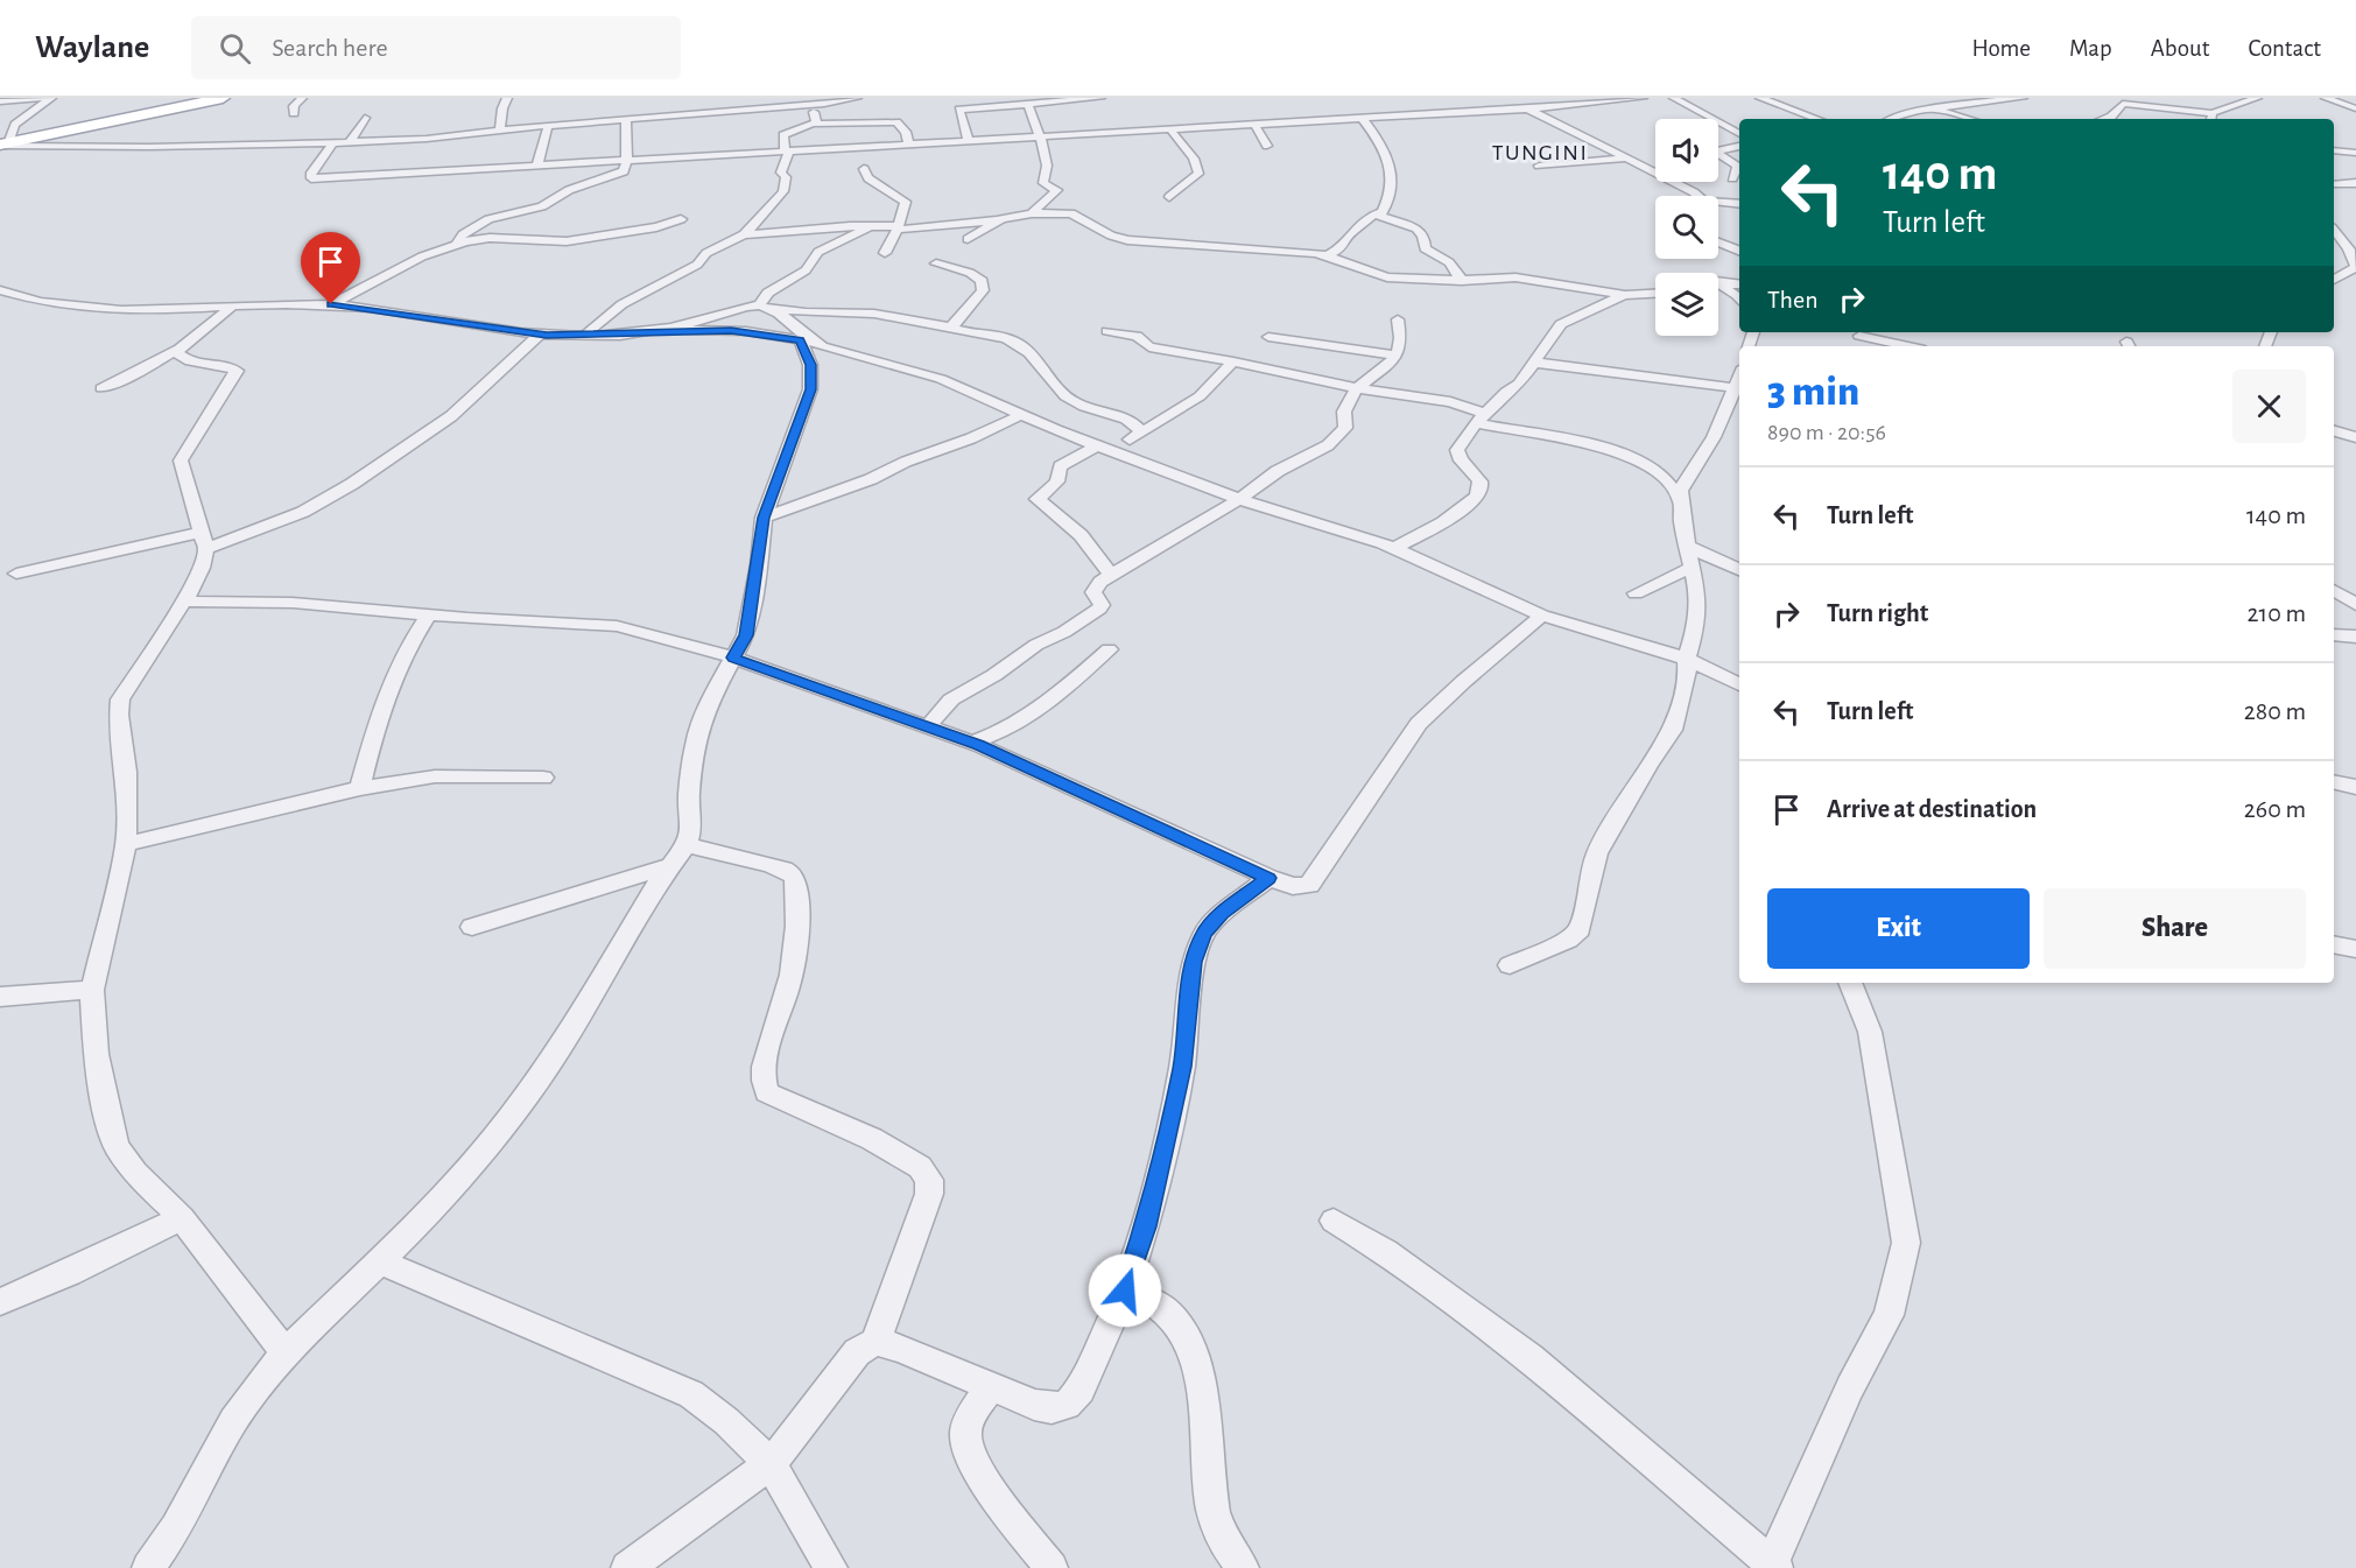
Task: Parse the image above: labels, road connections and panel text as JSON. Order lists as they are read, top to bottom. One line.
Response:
{"districts":["TUNGINI"],"page":{"header":"Waylane","search":"Search here","nav":["Home","Map","About","Contact"],"turn":["140 m","Turn left"],"then":"Then","heading":["3 min","890 m · 20:56"],"list":[{"name":"Turn left","value":"140 m"},{"name":"Turn right","value":"210 m"},{"name":"Turn left","value":"280 m"},{"name":"Arrive at destination","value":"260 m"}],"buttons":["Exit","Share"]}}
